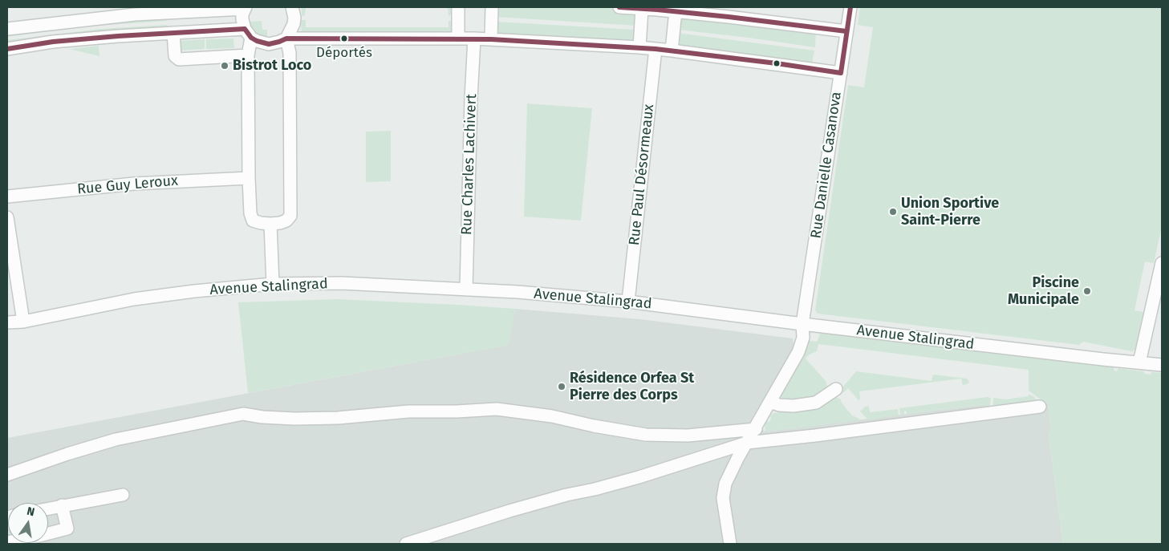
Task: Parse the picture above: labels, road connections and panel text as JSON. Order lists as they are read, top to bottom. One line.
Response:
{"streets":{"street":["Rue Charles Lachivert","Rue Danielle Casanova","Rue Paul Désormeaux","Rue Guy Leroux","Avenue Stalingrad"]},"crossings":[["Rue Charles Lachivert","Avenue Stalingrad"],["Rue Danielle Casanova","Avenue Stalingrad"],["Rue Paul Désormeaux","Avenue Stalingrad"]],"places":["Déportés","Bistrot Loco","Union Sportive Saint-Pierre","Piscine Municipale","Résidence Orfea St Pierre des Corps"],"north":"top"}
